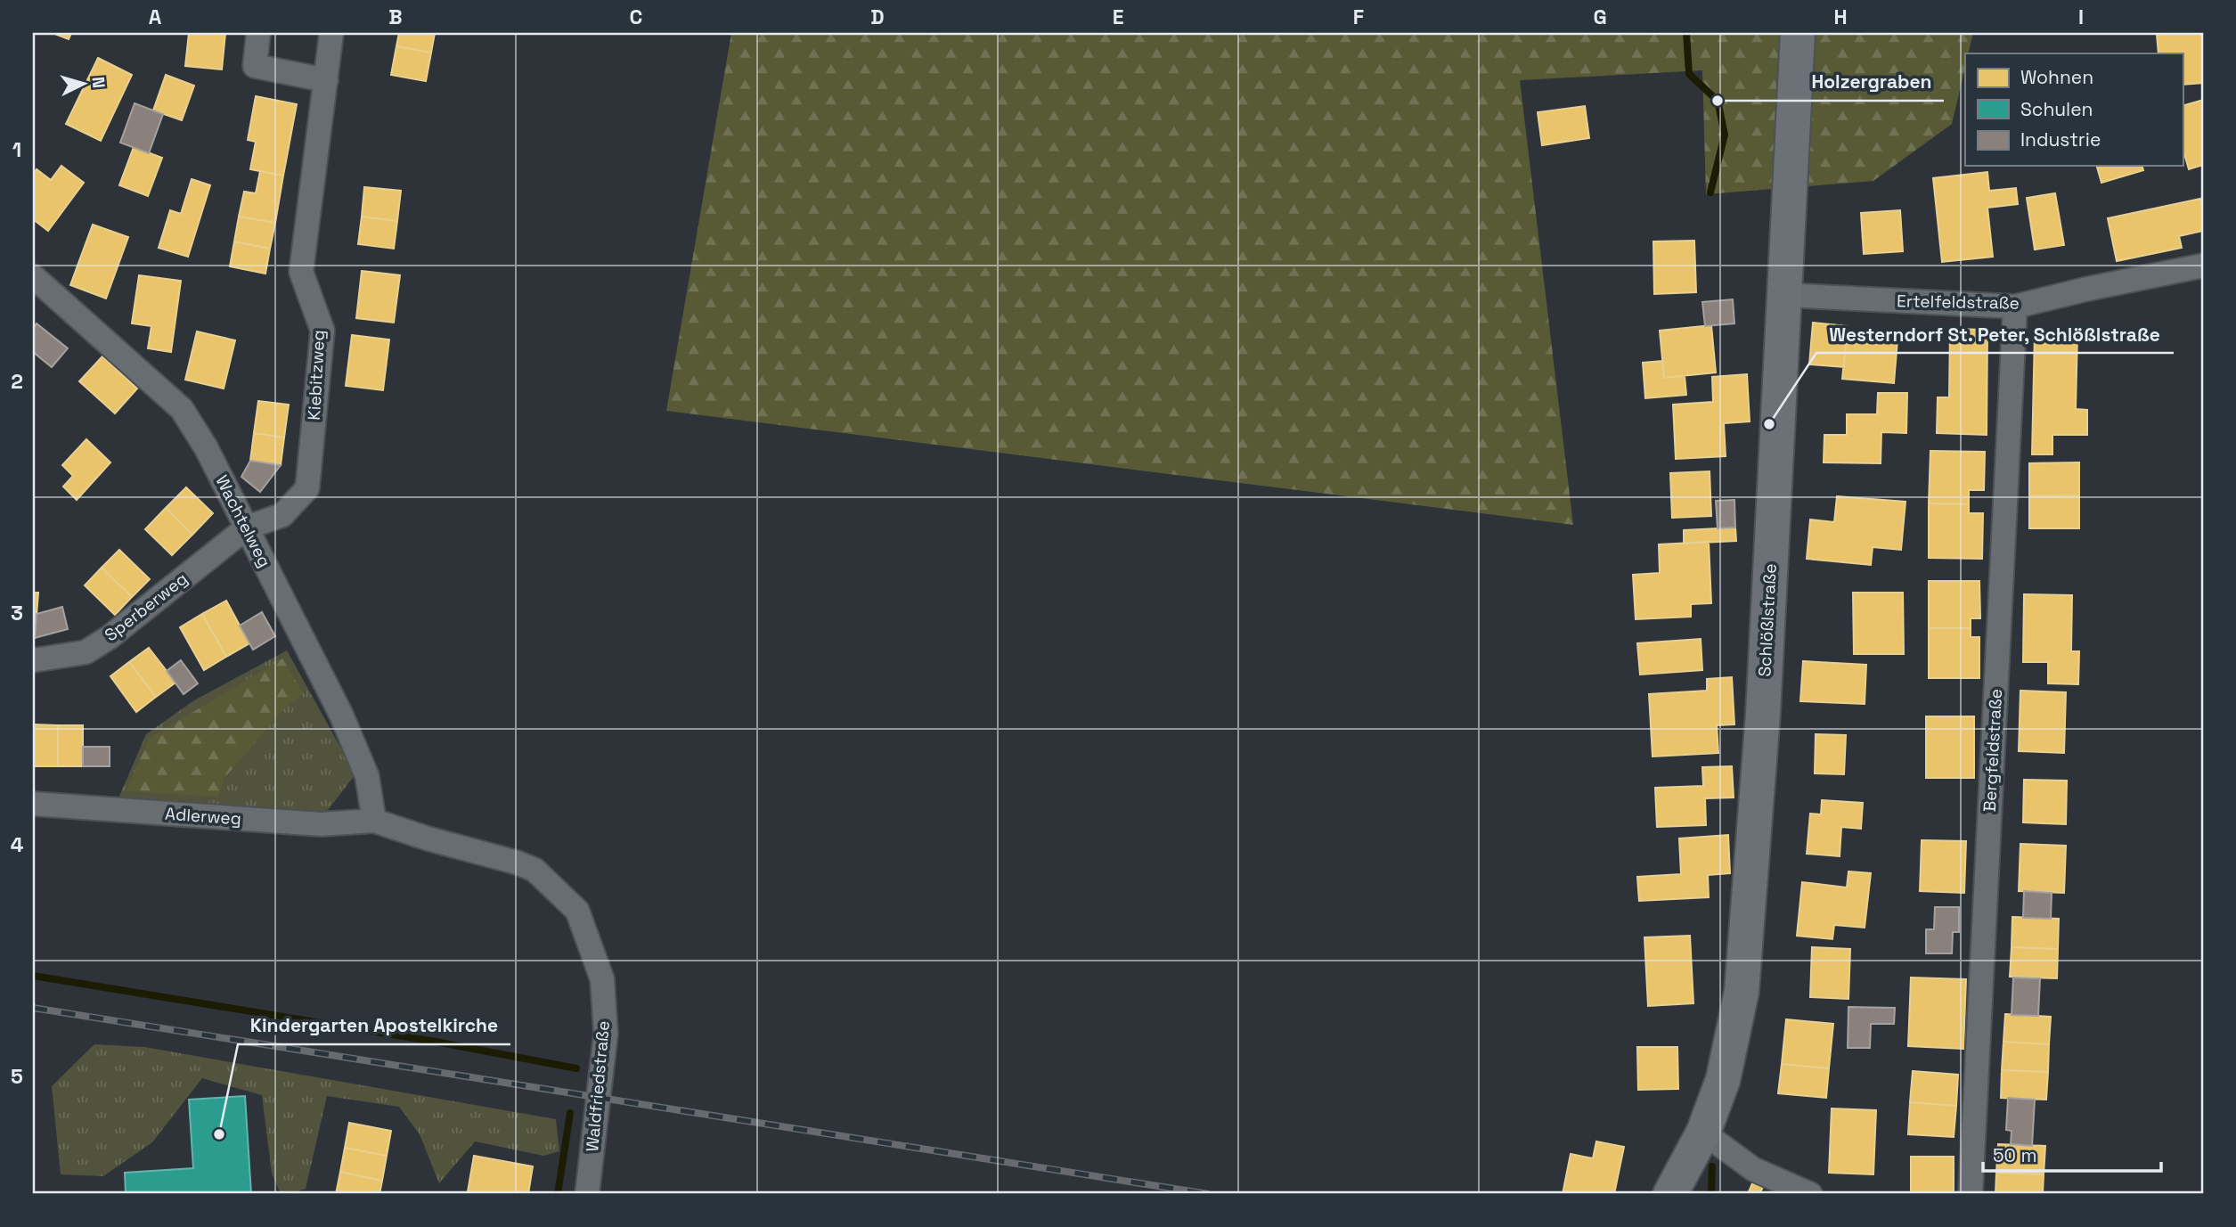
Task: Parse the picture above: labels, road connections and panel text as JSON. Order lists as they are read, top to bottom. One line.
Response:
{"streets":{"street":["Ertelfeldstraße","Kiebitzweg","Wachtelweg","Sperberweg","Schlößlstraße","Bergfeldstraße","Adlerweg","Waldfriedstraße"]},"crossings":[["Ertelfeldstraße","Schlößlstraße"],["Ertelfeldstraße","Bergfeldstraße"],["Kiebitzweg","Wachtelweg"],["Kiebitzweg","Sperberweg"],["Wachtelweg","Sperberweg"],["Wachtelweg","Adlerweg"],["Wachtelweg","Waldfriedstraße"],["Adlerweg","Waldfriedstraße"]],"places":["Holzergraben","Westerndorf St. Peter, Schlößlstraße","Kindergarten Apostelkirche"],"legend":["Wohnen","Schulen","Industrie"],"scale_bar":"50 m","north":"right","grid":{"columns":["A","B","C","D","E","F","G","H","I"],"rows":["1","2","3","4","5"]}}
